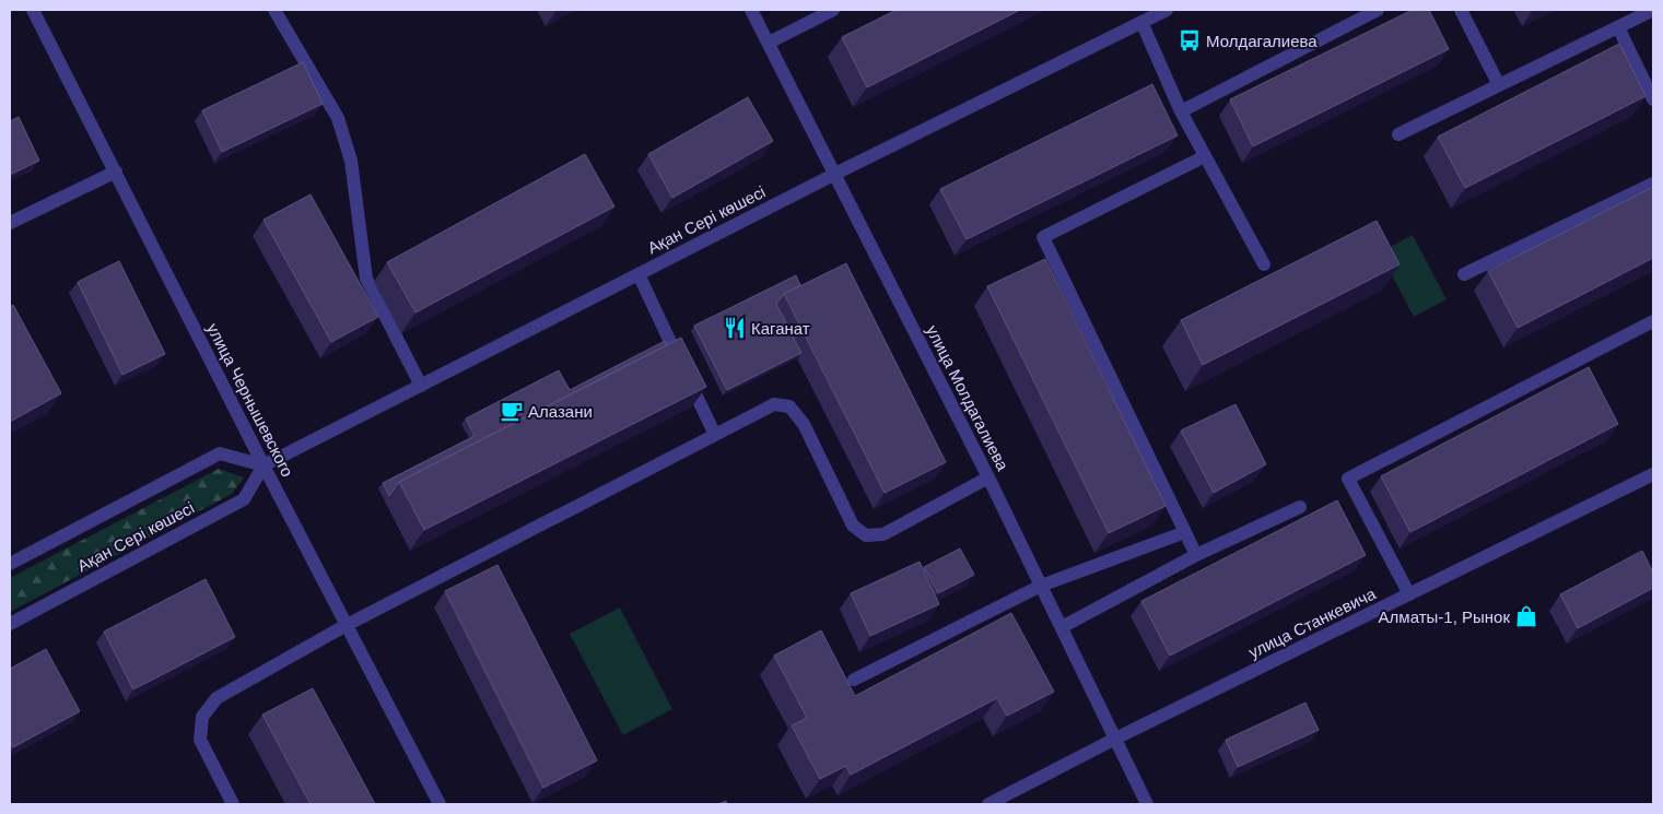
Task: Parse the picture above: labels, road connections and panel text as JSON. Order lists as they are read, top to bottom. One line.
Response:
{"streets":{"street":["Ақан Сері көшесі","улица Молдагалиева","улица Чернышевского","улица Станкевича"]},"crossings":[["Ақан Сері көшесі","улица Молдагалиева"],["Ақан Сері көшесі","улица Чернышевского"],["улица Молдагалиева","улица Станкевича"]],"places":{"bus stop":["Молдагалиева"],"restaurant":["Каганат"],"cafe":["Алазани"],"shop":["Алматы-1, Рынок"]}}
